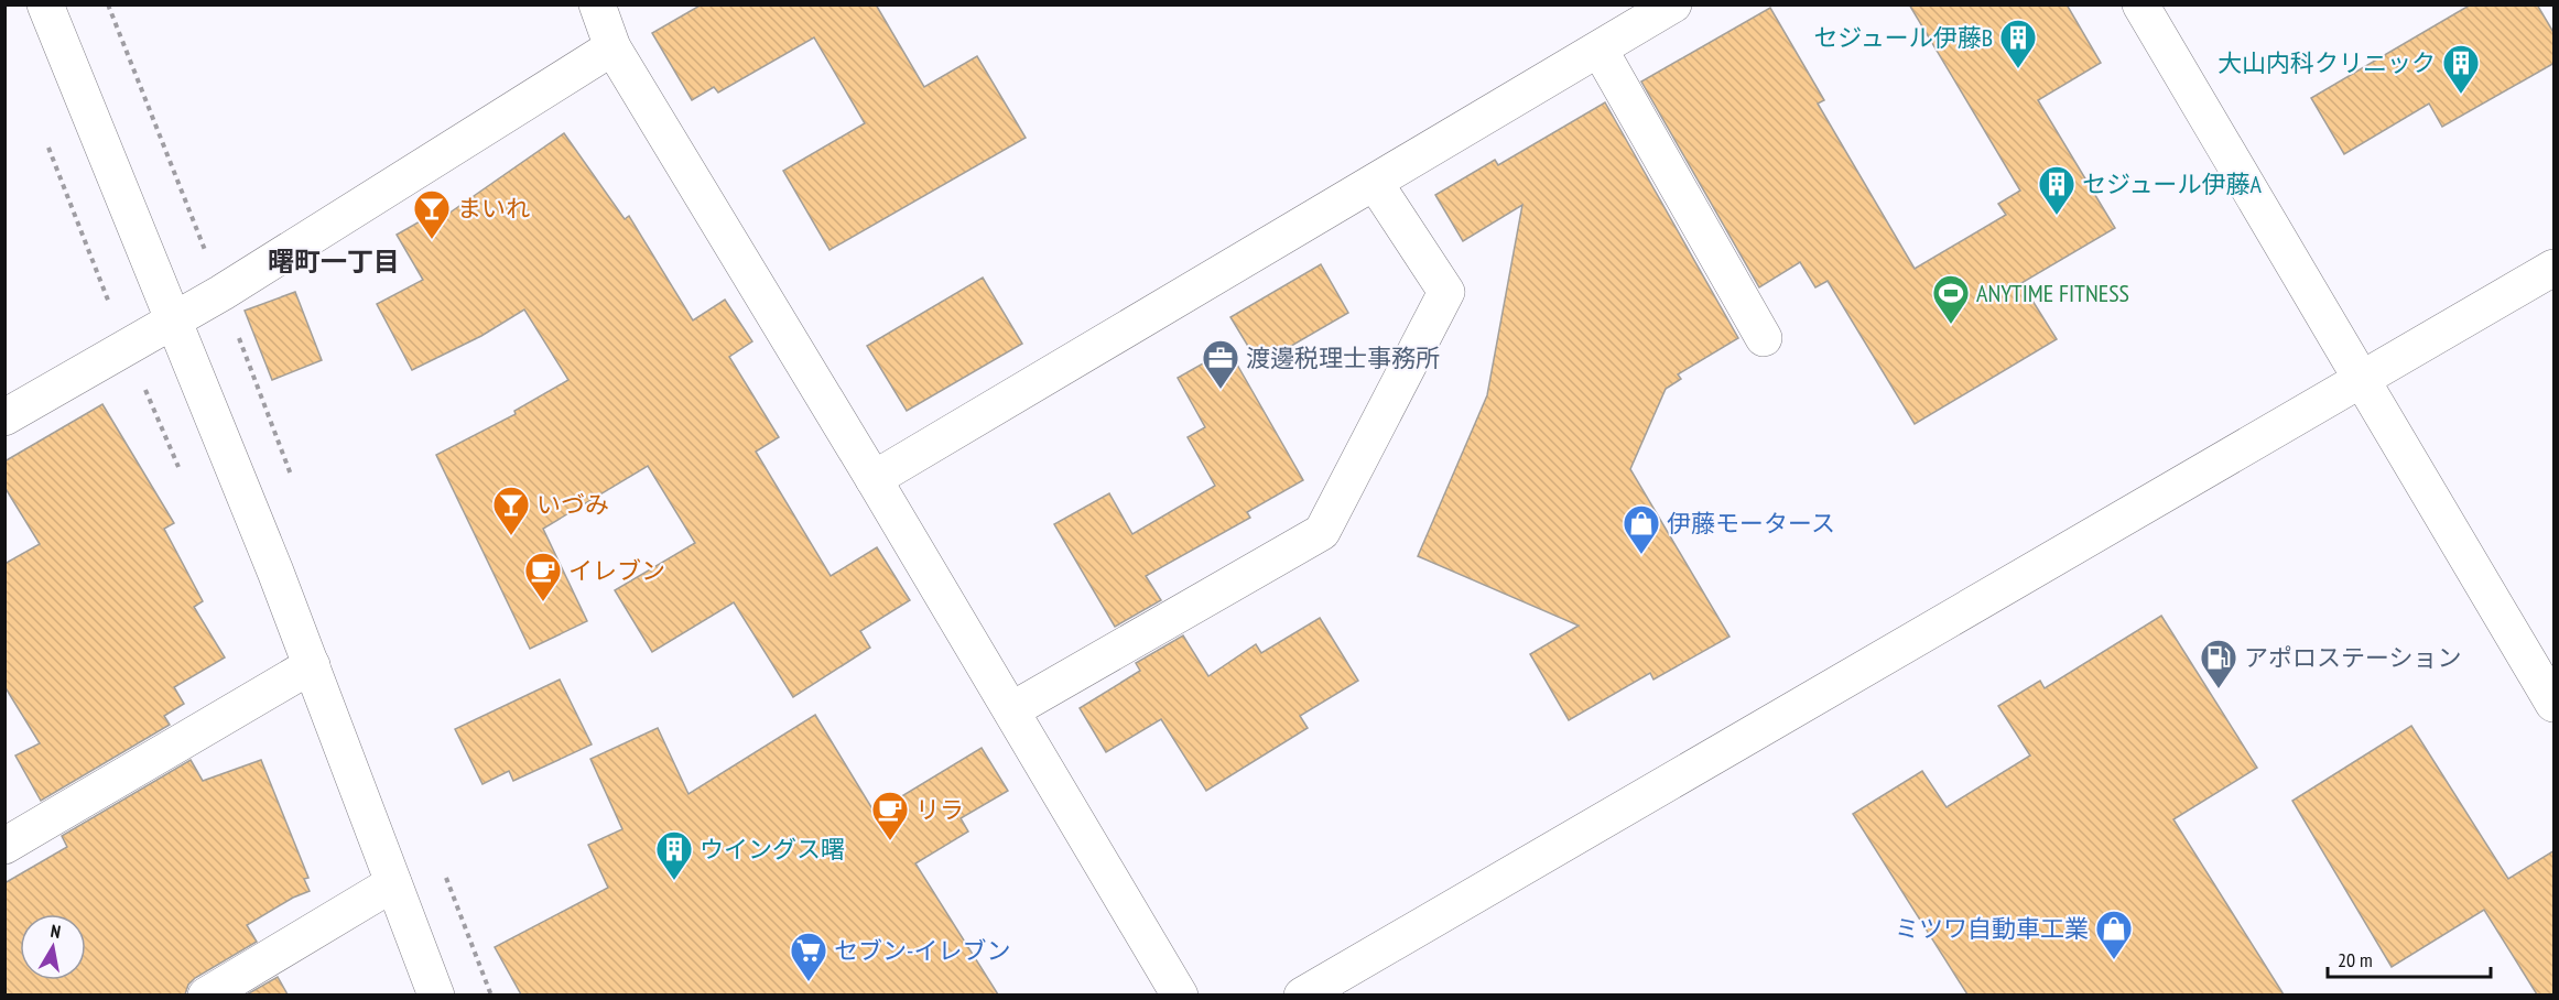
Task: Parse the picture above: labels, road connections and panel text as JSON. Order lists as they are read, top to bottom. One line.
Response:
{"districts":["曙町一丁目"],"places":{"building":["セジュール伊藤B","大山内科クリニック","セジュール伊藤A","ウイングス曙"],"bar":["まいれ","いづみ"],"sports":["ANYTIME FITNESS"],"office":["渡邊税理士事務所"],"shop":["伊藤モータース","ミツワ自動車工業"],"cafe":["イレブン","リラ"],"fuel station":["アポロステーション"],"supermarket":["セブン-イレブン"]},"scale_bar":"20 m","north":"top"}
